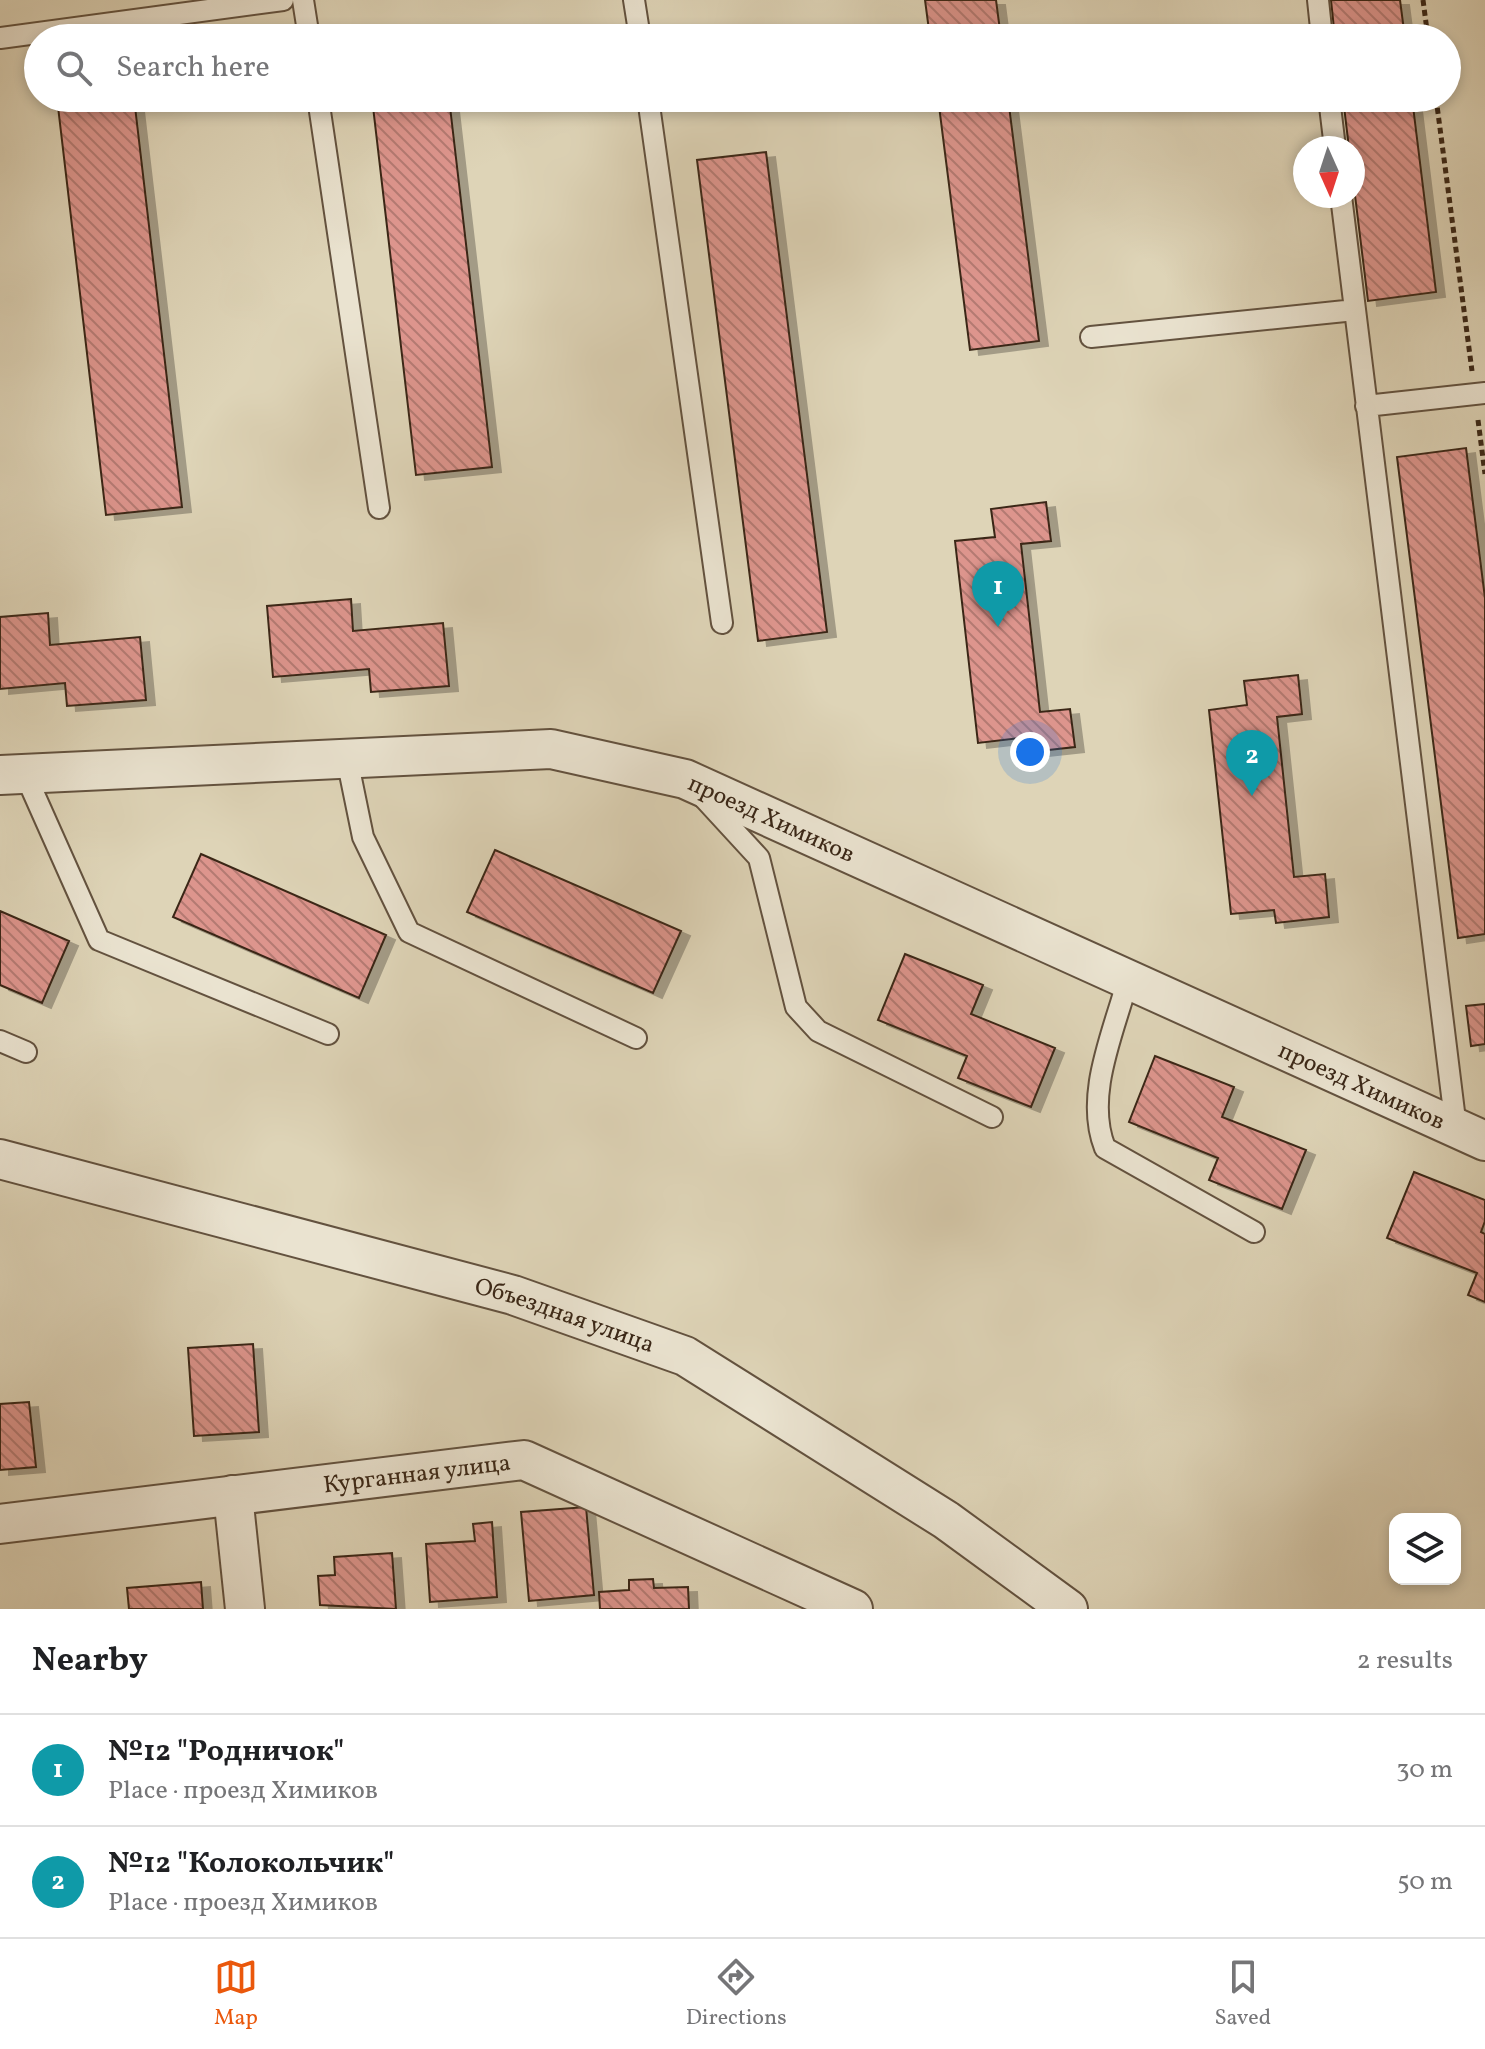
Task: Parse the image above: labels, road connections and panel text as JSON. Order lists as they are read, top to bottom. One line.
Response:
{"streets":{"street":["проезд Химиков","Объездная улица","Курганная улица"]},"north":"bottom","page":{"search":"Search here","pins":["1","2"],"heading":["Nearby","2 results"],"list":[{"mark":"1","name":"№12 \"Родничок\"","note":"Place · проезд Химиков","value":"30 m"},{"mark":"2","name":"№12 \"Колокольчик\"","note":"Place · проезд Химиков","value":"50 m"}],"nav":["Map","Directions","Saved"]}}
